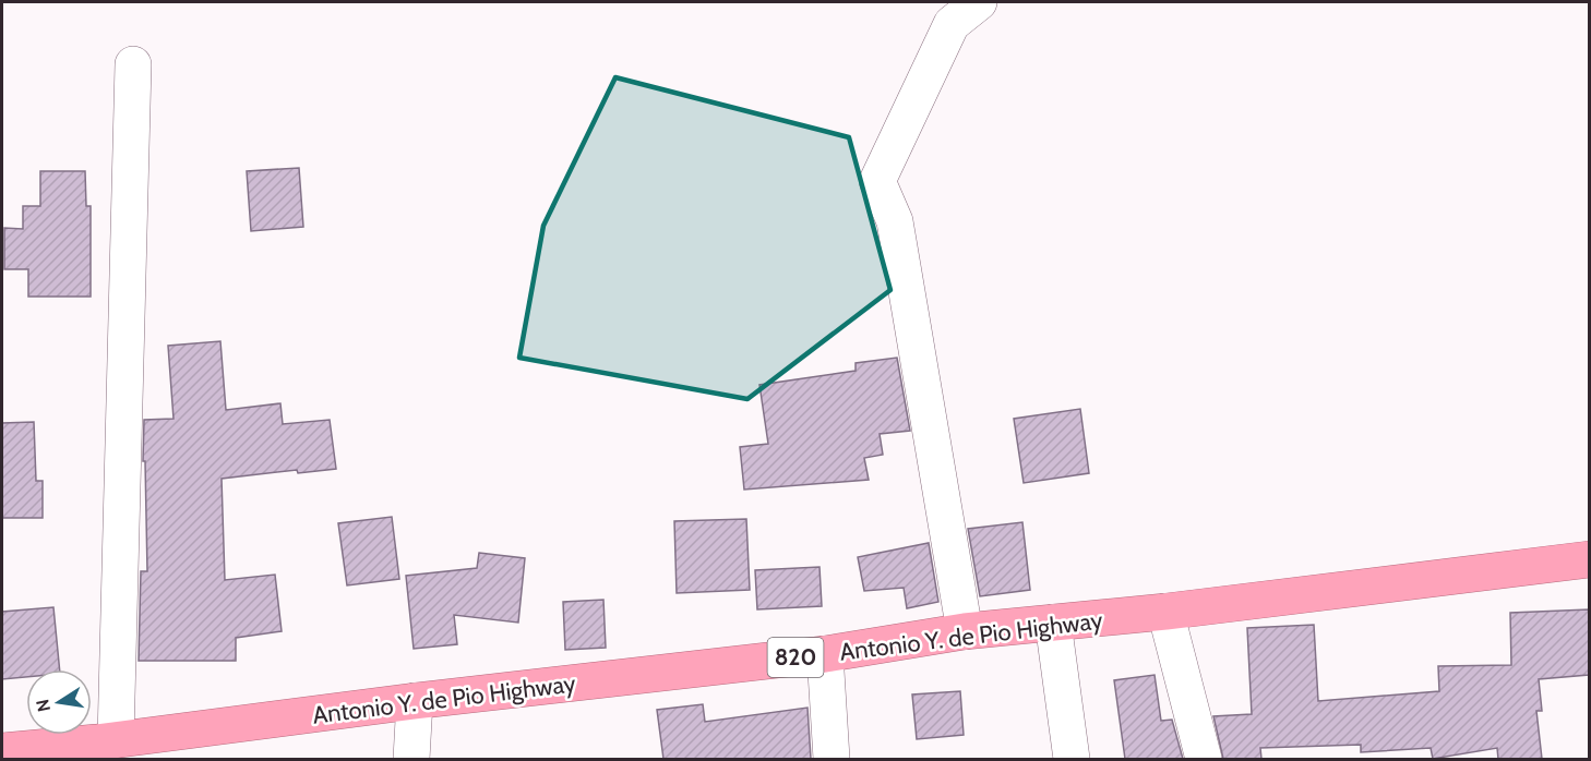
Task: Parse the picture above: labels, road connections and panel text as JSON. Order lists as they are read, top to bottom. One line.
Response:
{"streets":{"highway":["Antonio Y. de Pio Highway","820"]},"north":"left"}
